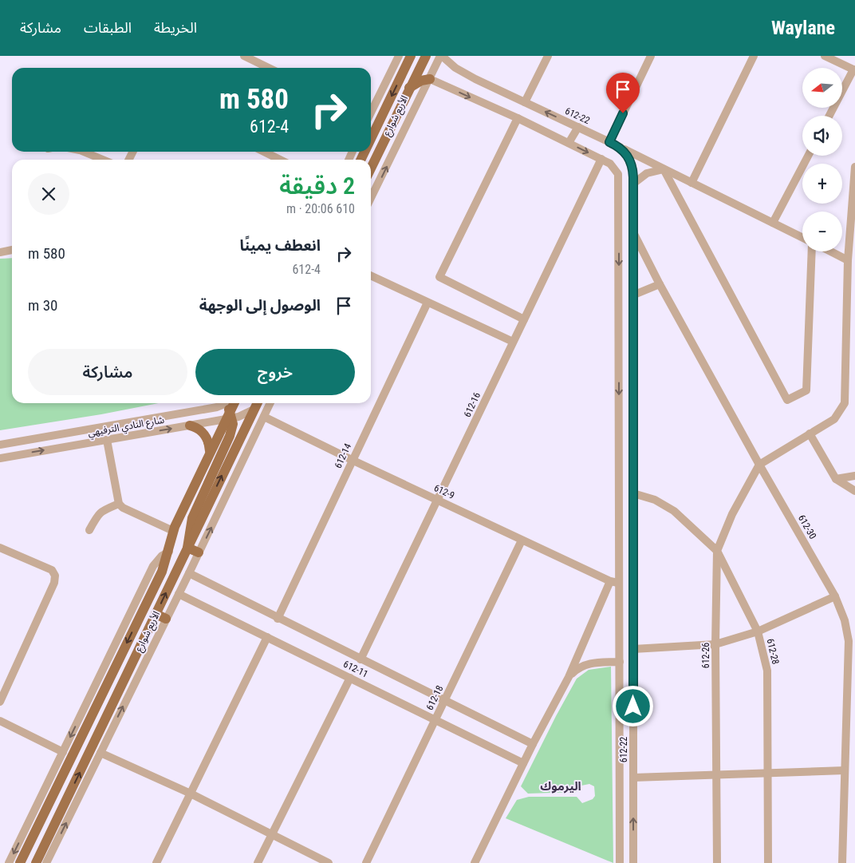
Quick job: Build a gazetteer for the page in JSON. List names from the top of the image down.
{
  "streets": {
    "main road": ["الأربع شوارع"],
    "street": [
      "612-22",
      "612-16",
      "شارع النادي الترفيهي",
      "612-14",
      "612-9",
      "612-30",
      "612-28",
      "612-26",
      "612-11",
      "612-18"
    ]
  },
  "crossings": [
    ["الأربع شوارع", "شارع النادي الترفيهي"],
    ["612-22", "612-16"],
    ["612-22", "612-9"],
    ["612-22", "612-30"],
    ["612-16", "612-9"],
    ["612-16", "612-11"],
    ["612-14", "612-9"],
    ["612-14", "612-11"],
    ["612-9", "612-18"],
    ["612-28", "612-26"],
    ["612-11", "612-18"]
  ],
  "districts": ["اليرموك"],
  "north": "left",
  "page": {
    "header": "Waylane",
    "nav": ["الخريطة", "الطبقات", "مشاركة"],
    "map_buttons": ["+", "−"],
    "turn": ["580 m", "612-4"],
    "heading": ["2 دقيقة", "610 m · 20:06"],
    "list": [
      {
        "name": "انعطف يمينًا",
        "note": "612-4",
        "value": "580 m"
      },
      {
        "name": "الوصول إلى الوجهة",
        "value": "30 m"
      }
    ],
    "buttons": ["خروج", "مشاركة"]
  }
}
